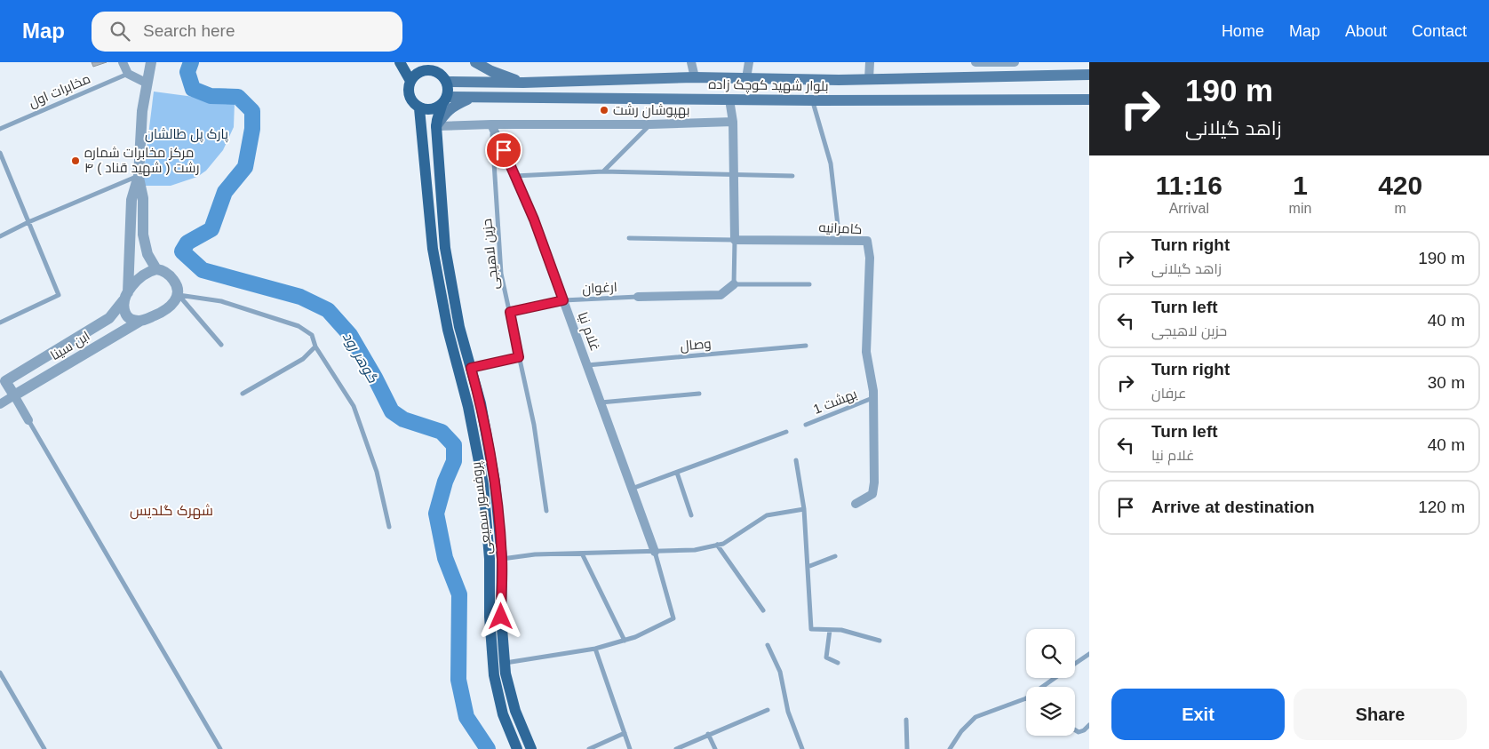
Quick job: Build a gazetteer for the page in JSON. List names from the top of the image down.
{
  "streets": {
    "main road": ["بلوار شهید کوچک زاده", "پروفسور سمیعی"],
    "street": ["کامرانیه", "غلام نیا", "ابن سینا"],
    "lane": [
      "مخابرات اول",
      "حزین لاهیجی",
      "ارغوان",
      "وصال",
      "بهشت 1"
    ]
  },
  "crossings": [
    ["بلوار شهید کوچک زاده", "پروفسور سمیعی"],
    ["کامرانیه", "بهشت 1"],
    ["حزین لاهیجی", "ارغوان"],
    ["حزین لاهیجی", "غلام نیا"],
    ["ارغوان", "غلام نیا"],
    ["غلام نیا", "وصال"],
    ["غلام نیا", "پروفسور سمیعی"]
  ],
  "districts": ["شهرک گلدیس"],
  "water": ["گوهر رود"],
  "parks": ["پارک پل طالشان"],
  "places": ["بهپوشان رشت", "مرکز مخابرات شماره ۴ رشت ( شهید قناد )"],
  "page": {
    "header": "Map",
    "search": "Search here",
    "nav": [
      "Home",
      "Map",
      "About",
      "Contact"
    ],
    "turn": ["190 m", "زاهد گیلانی"],
    "eta": [
      "11:16",
      "Arrival",
      "1",
      "min",
      "420",
      "m"
    ],
    "list": [
      {
        "name": "Turn right",
        "note": "زاهد گیلانی",
        "value": "190 m"
      },
      {
        "name": "Turn left",
        "note": "حزین لاهیجی",
        "value": "40 m"
      },
      {
        "name": "Turn right",
        "note": "عرفان",
        "value": "30 m"
      },
      {
        "name": "Turn left",
        "note": "غلام نیا",
        "value": "40 m"
      },
      {
        "name": "Arrive at destination",
        "value": "120 m"
      }
    ],
    "buttons": ["Exit", "Share"]
  }
}
